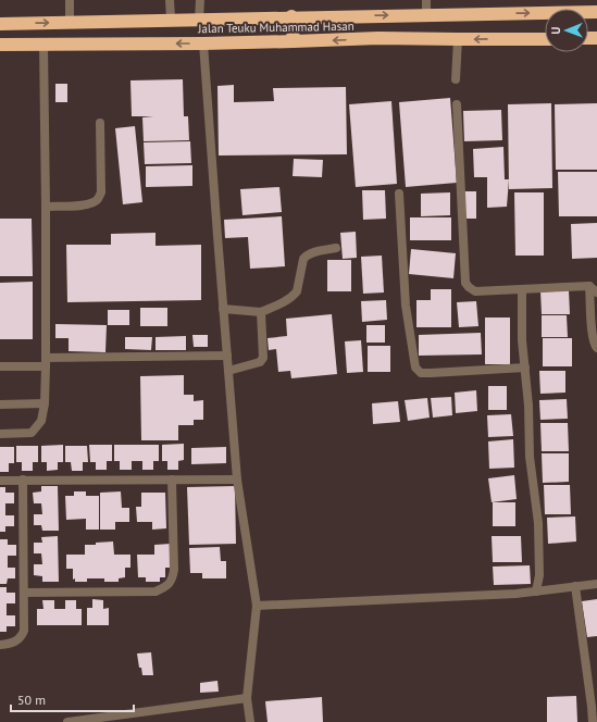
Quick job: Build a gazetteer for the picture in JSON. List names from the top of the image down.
{
  "streets": {
    "highway": ["Jalan Teuku Muhammad Hasan"]
  },
  "scale_bar": "50 m",
  "north": "left"
}
